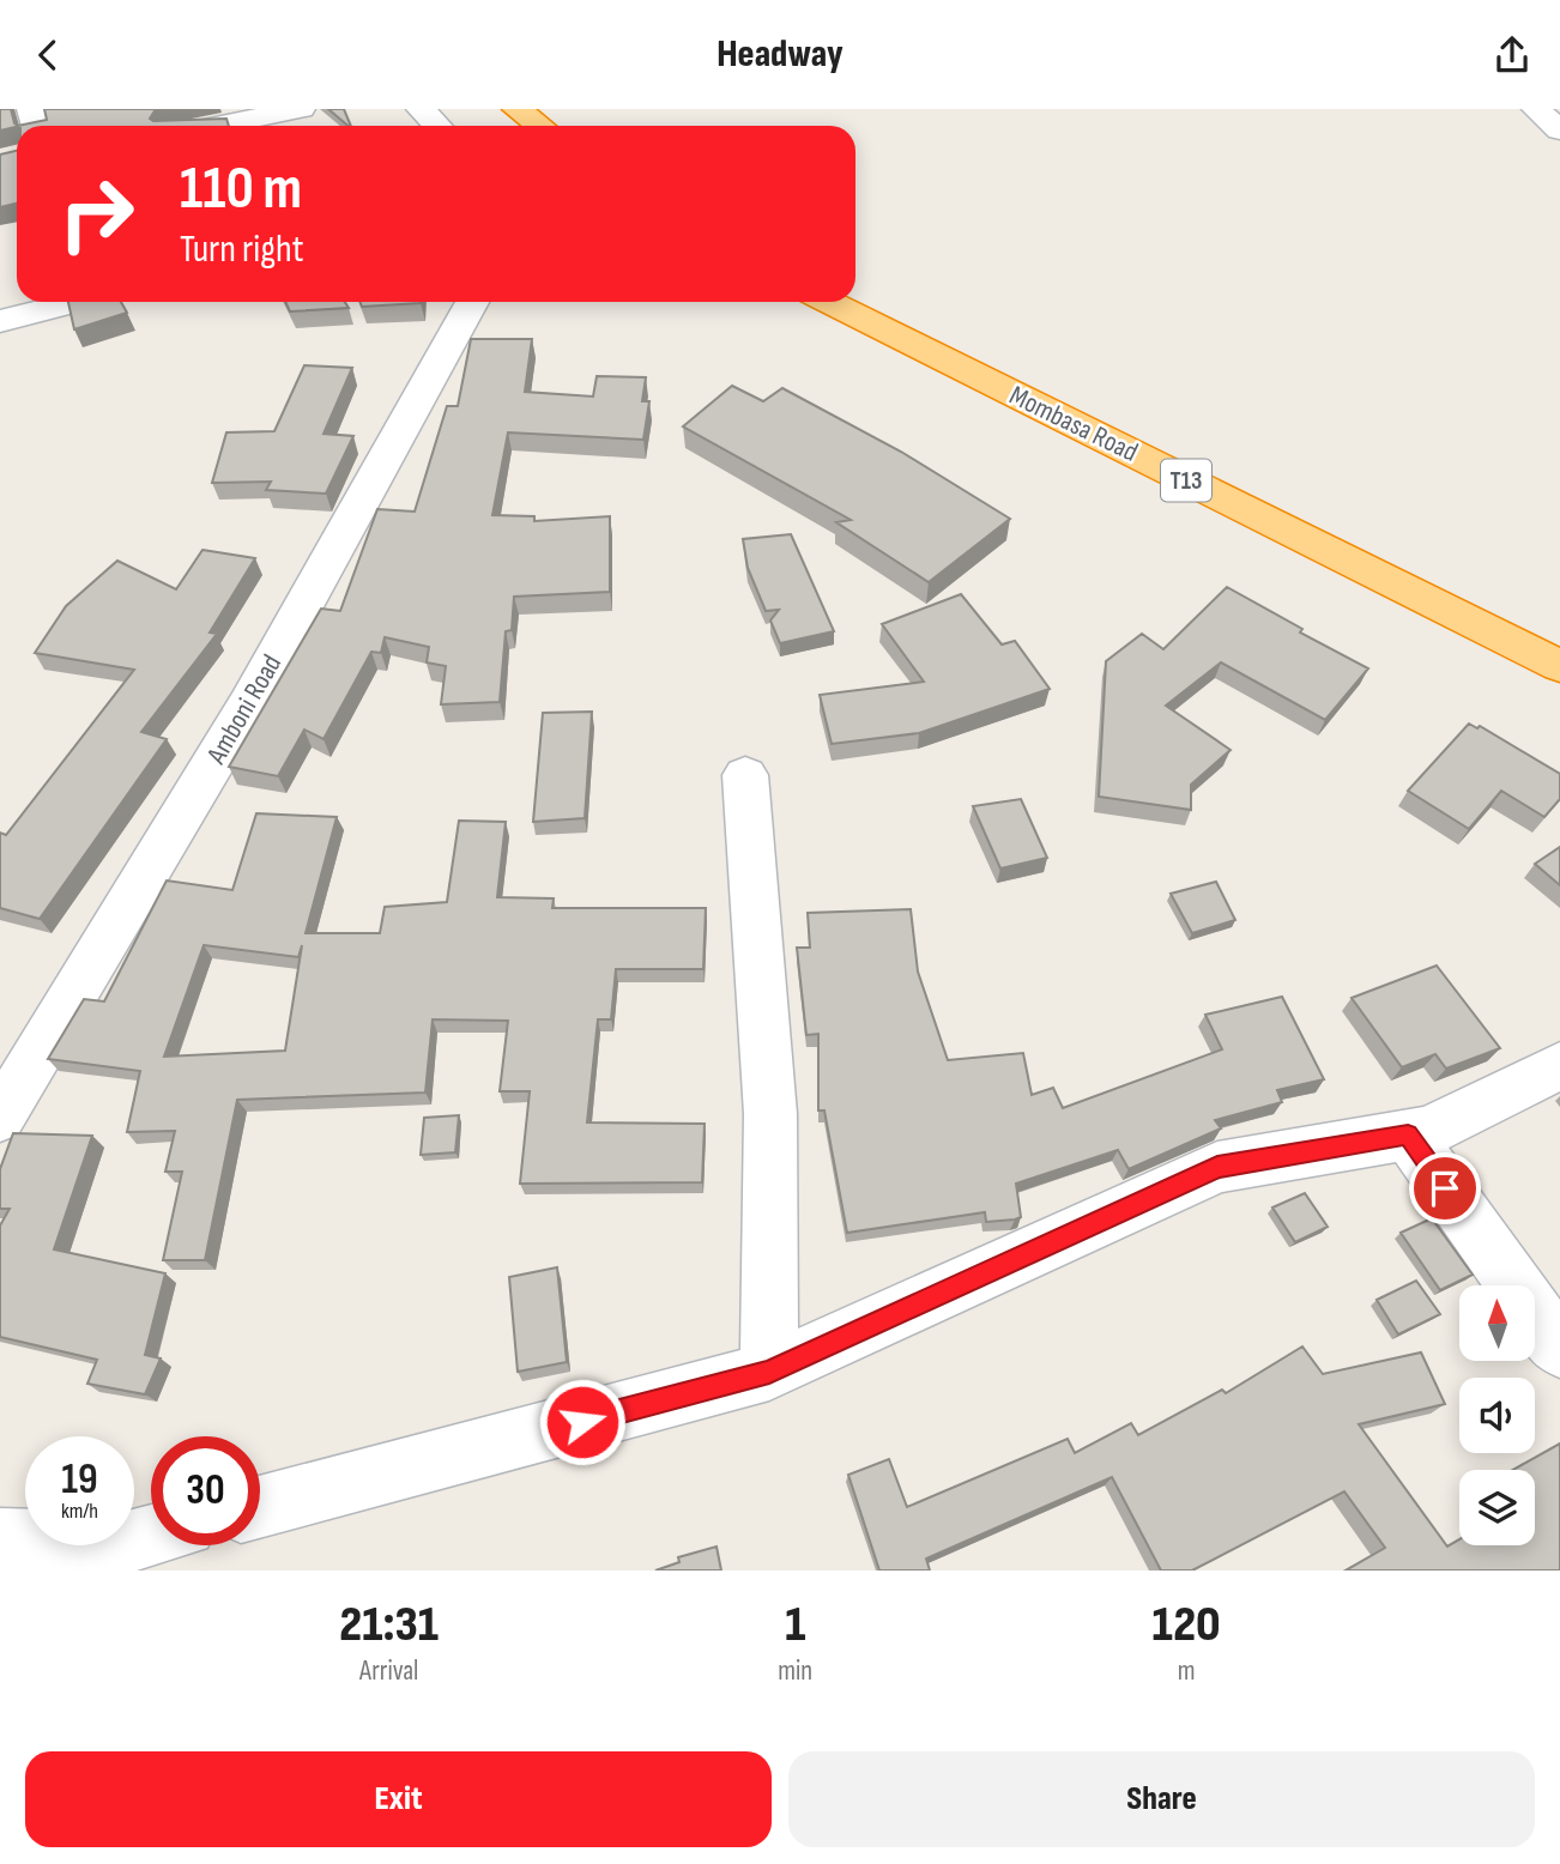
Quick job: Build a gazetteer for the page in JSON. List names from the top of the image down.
{
  "streets": {
    "highway": ["Mombasa Road", "T13"],
    "street": ["Amboni Road"]
  },
  "north": "top",
  "page": {
    "header": "Headway",
    "turn": ["110 m", "Turn right"],
    "speed": "19 km/h",
    "limit": "30",
    "eta": [
      "21:31",
      "Arrival",
      "1",
      "min",
      "120",
      "m"
    ],
    "buttons": ["Exit", "Share"]
  }
}
